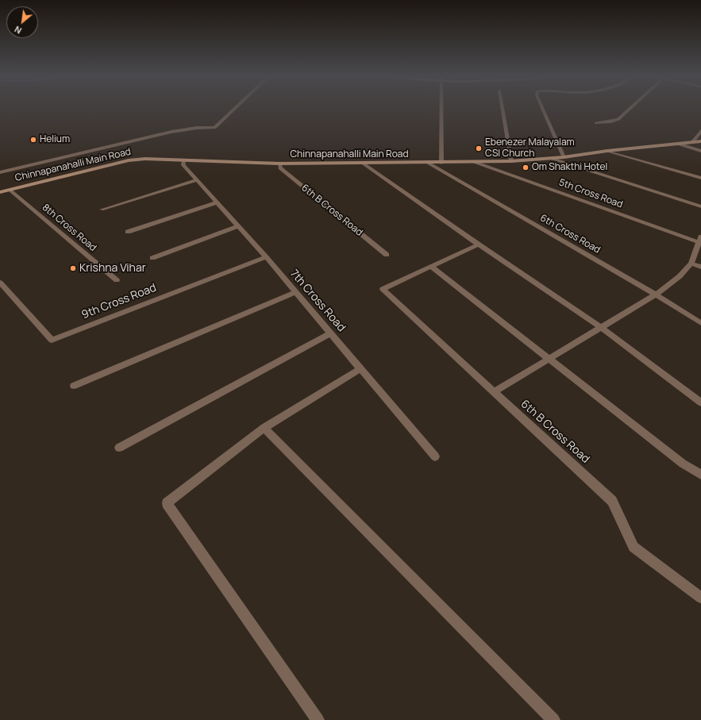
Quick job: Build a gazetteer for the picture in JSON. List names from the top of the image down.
{
  "streets": {
    "street": [
      "Chinnapanahalli Main Road",
      "5th Cross Road",
      "6th B Cross Road",
      "8th Cross Road",
      "6th Cross Road",
      "7th Cross Road",
      "9th Cross Road"
    ]
  },
  "crossings": [
    ["Chinnapanahalli Main Road", "5th Cross Road"],
    ["Chinnapanahalli Main Road", "6th B Cross Road"],
    ["Chinnapanahalli Main Road", "8th Cross Road"],
    ["Chinnapanahalli Main Road", "6th Cross Road"],
    ["Chinnapanahalli Main Road", "7th Cross Road"],
    ["7th Cross Road", "9th Cross Road"]
  ],
  "places": [
    "Helium",
    "Ebenezer Malayalam CSI Church",
    "Om Shakthi Hotel",
    "Krishna Vihar"
  ],
  "north": "bottom left"
}
